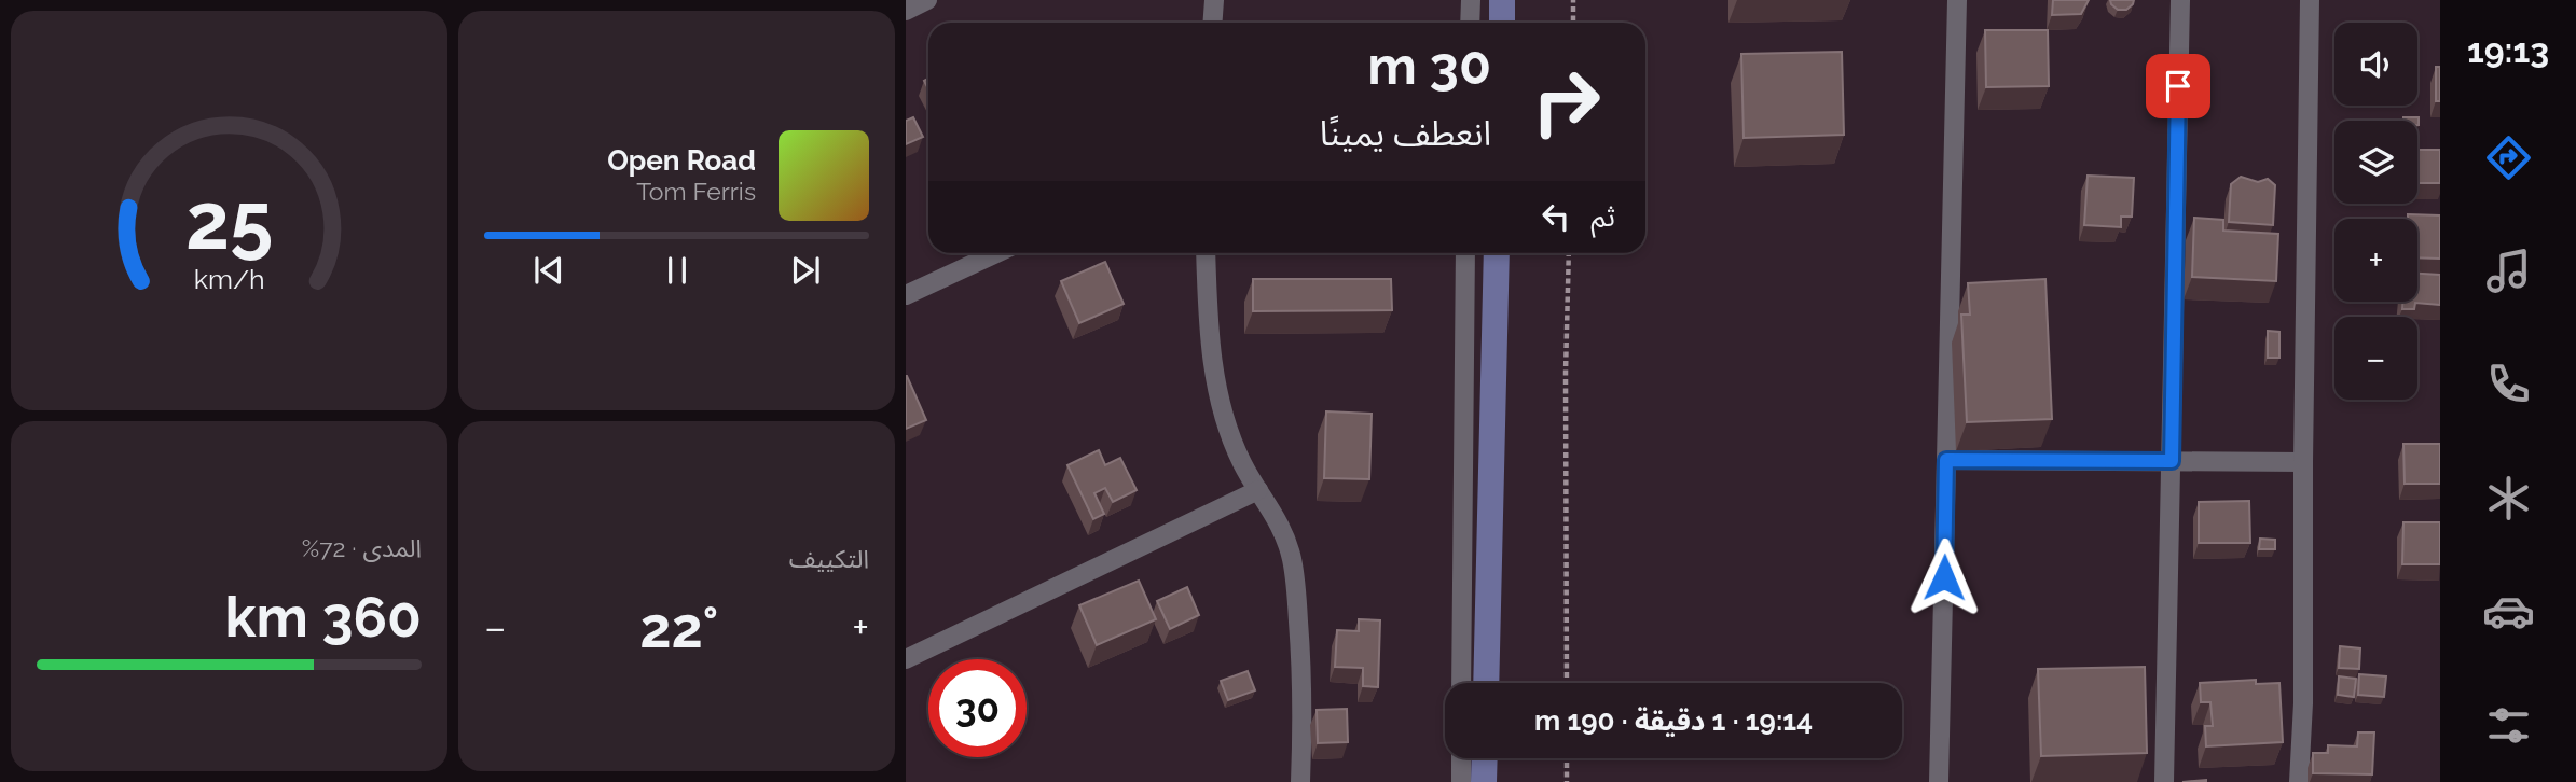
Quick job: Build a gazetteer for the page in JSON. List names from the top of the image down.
{
  "page": {
    "tabs": "19:13",
    "map_buttons": ["+", "−"],
    "turn": ["30 m", "انعطف يمينًا"],
    "song": ["Open Road", "Tom Ferris"],
    "then": "ثم",
    "tile": [
      "التكييف",
      ["المدى · 72%", "360 km"]
    ],
    "heat": ["−", "22°", "+"],
    "limit": "30",
    "trip": "19:14 · 1 دقيقة · 190 m",
    "gauge": ["25", "km/h"]
  }
}
